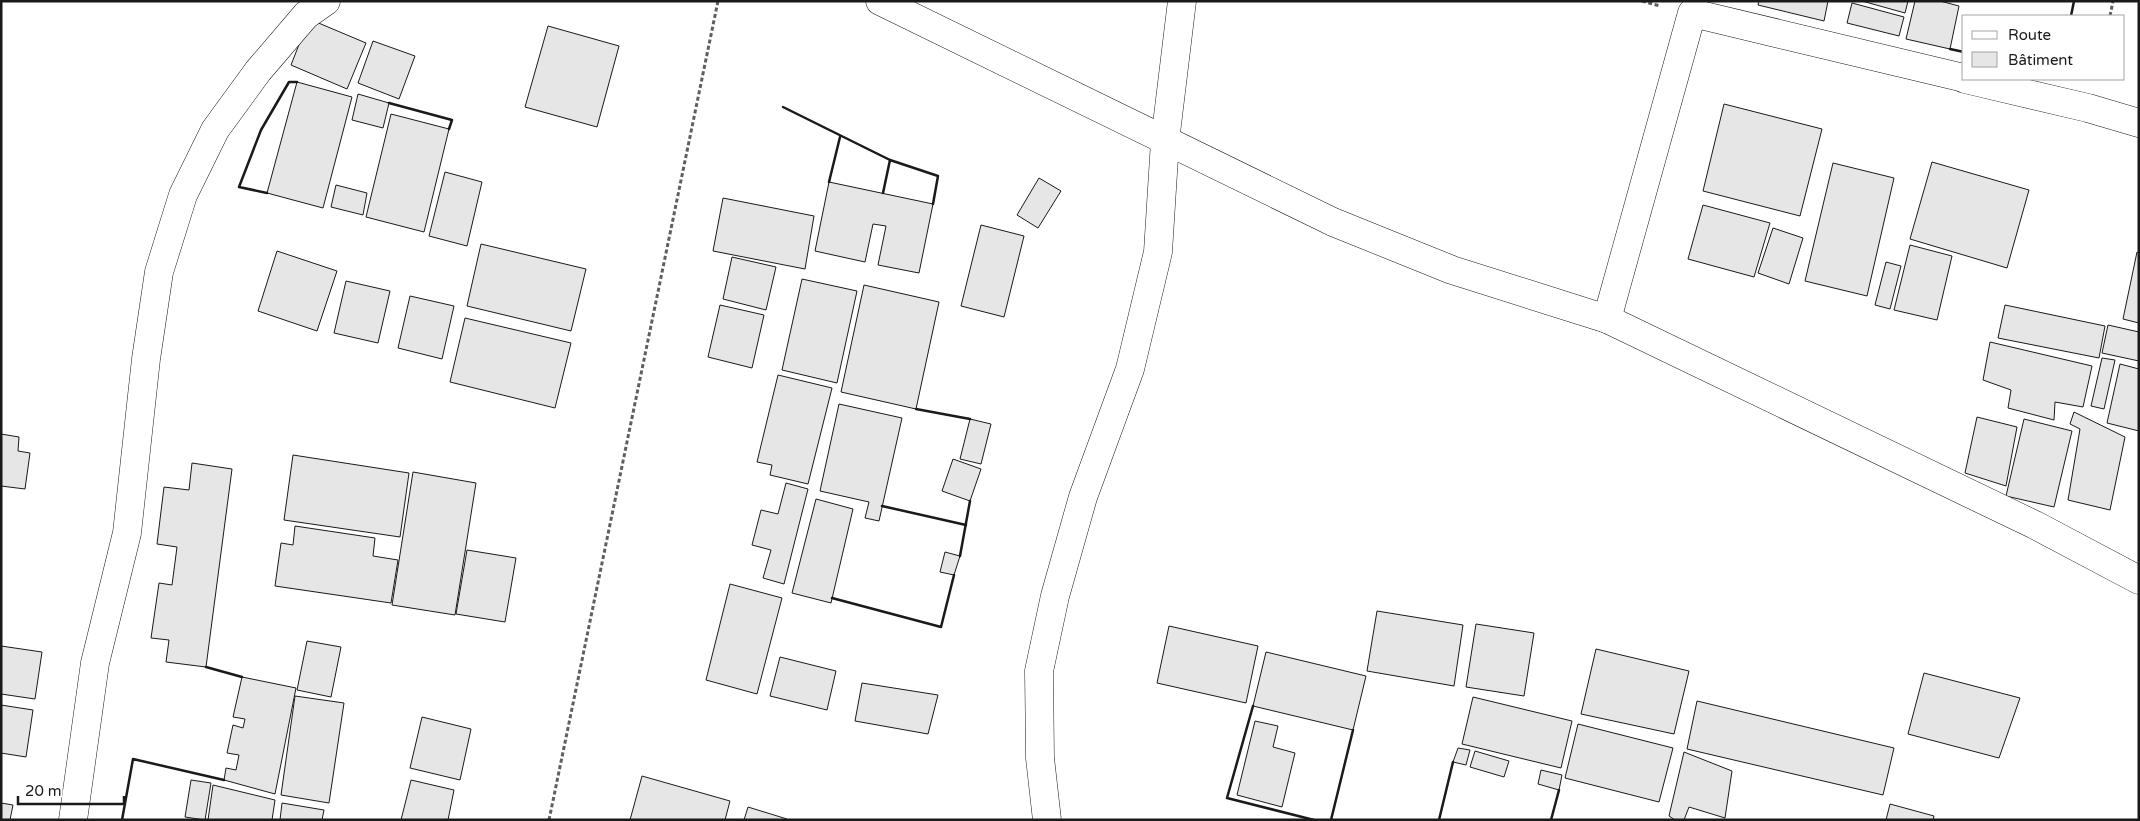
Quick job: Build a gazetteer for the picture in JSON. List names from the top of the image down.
{
  "legend": ["Route", "Bâtiment"],
  "scale_bar": "20 m"
}
